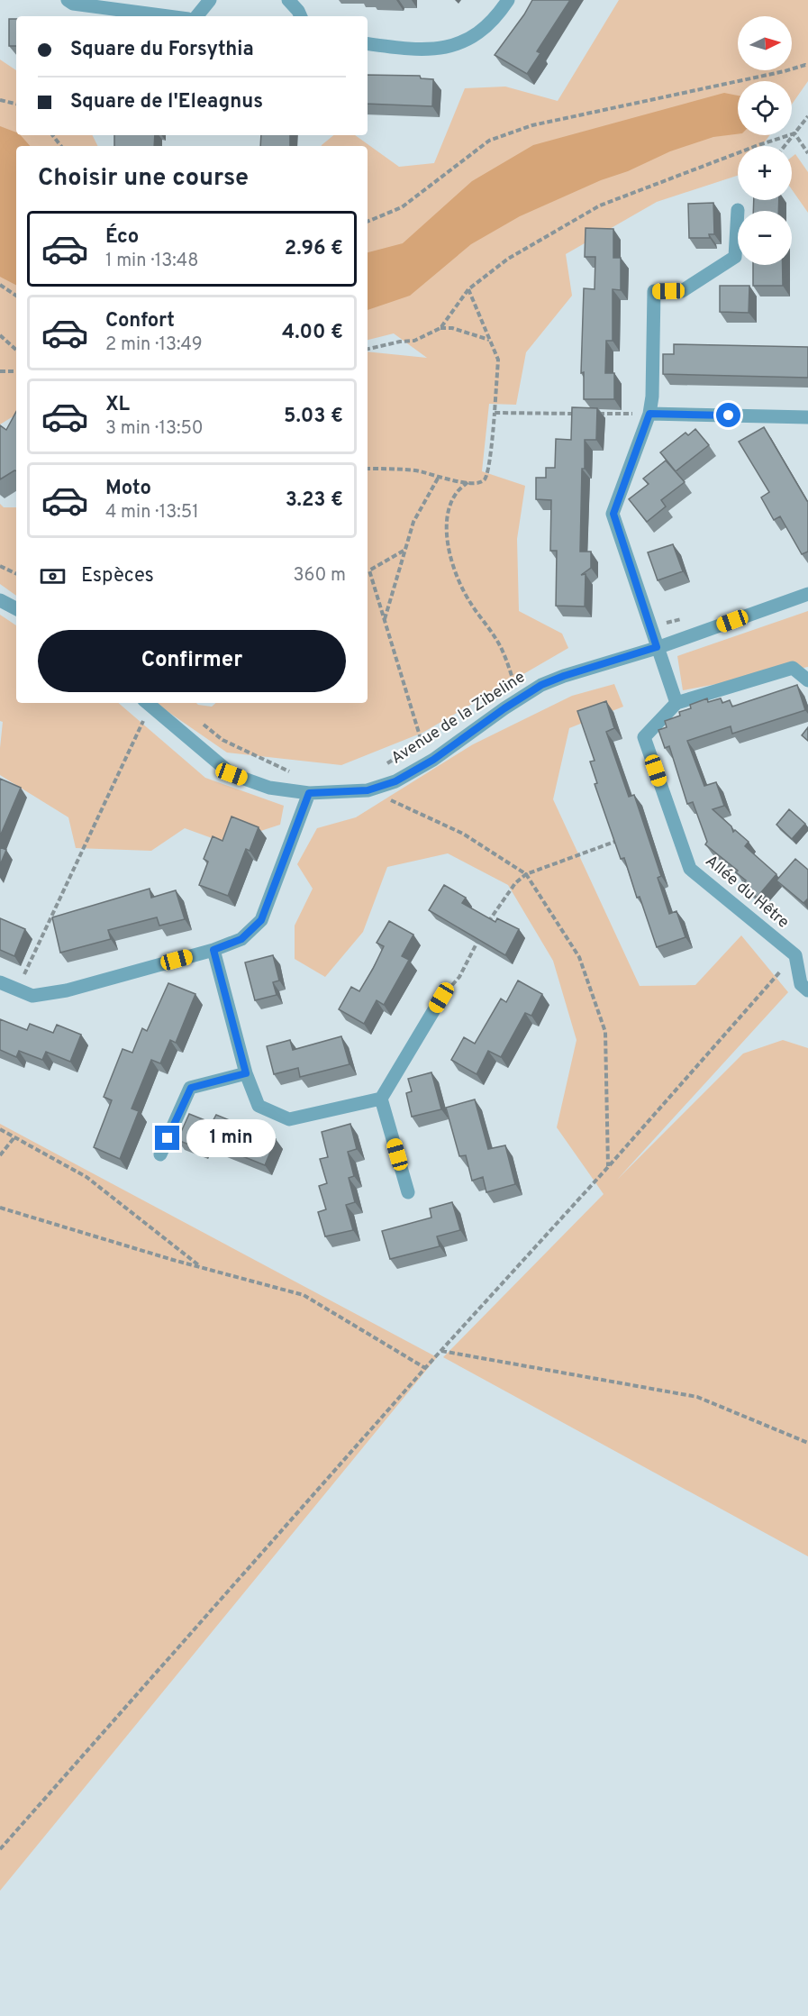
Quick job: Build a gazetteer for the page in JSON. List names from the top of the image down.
{
  "streets": {
    "street": ["Avenue de la Zibeline", "Allée du Hêtre"]
  },
  "north": "right",
  "page": {
    "map_buttons": ["+", "−"],
    "banner": ["Square du Forsythia", "Square de l'Eleagnus"],
    "heading": "Choisir une course",
    "list": [
      {
        "name": "Éco",
        "note": "1 min · 13:48",
        "value": "2.96 €"
      },
      {
        "name": "Confort",
        "note": "2 min · 13:49",
        "value": "4.00 €"
      },
      {
        "name": "XL",
        "note": "3 min · 13:50",
        "value": "5.03 €"
      },
      {
        "name": "Moto",
        "note": "4 min · 13:51",
        "value": "3.23 €"
      }
    ],
    "pay": ["Espèces", "360 m"],
    "buttons": "Confirmer",
    "bubble": "1 min"
  }
}
